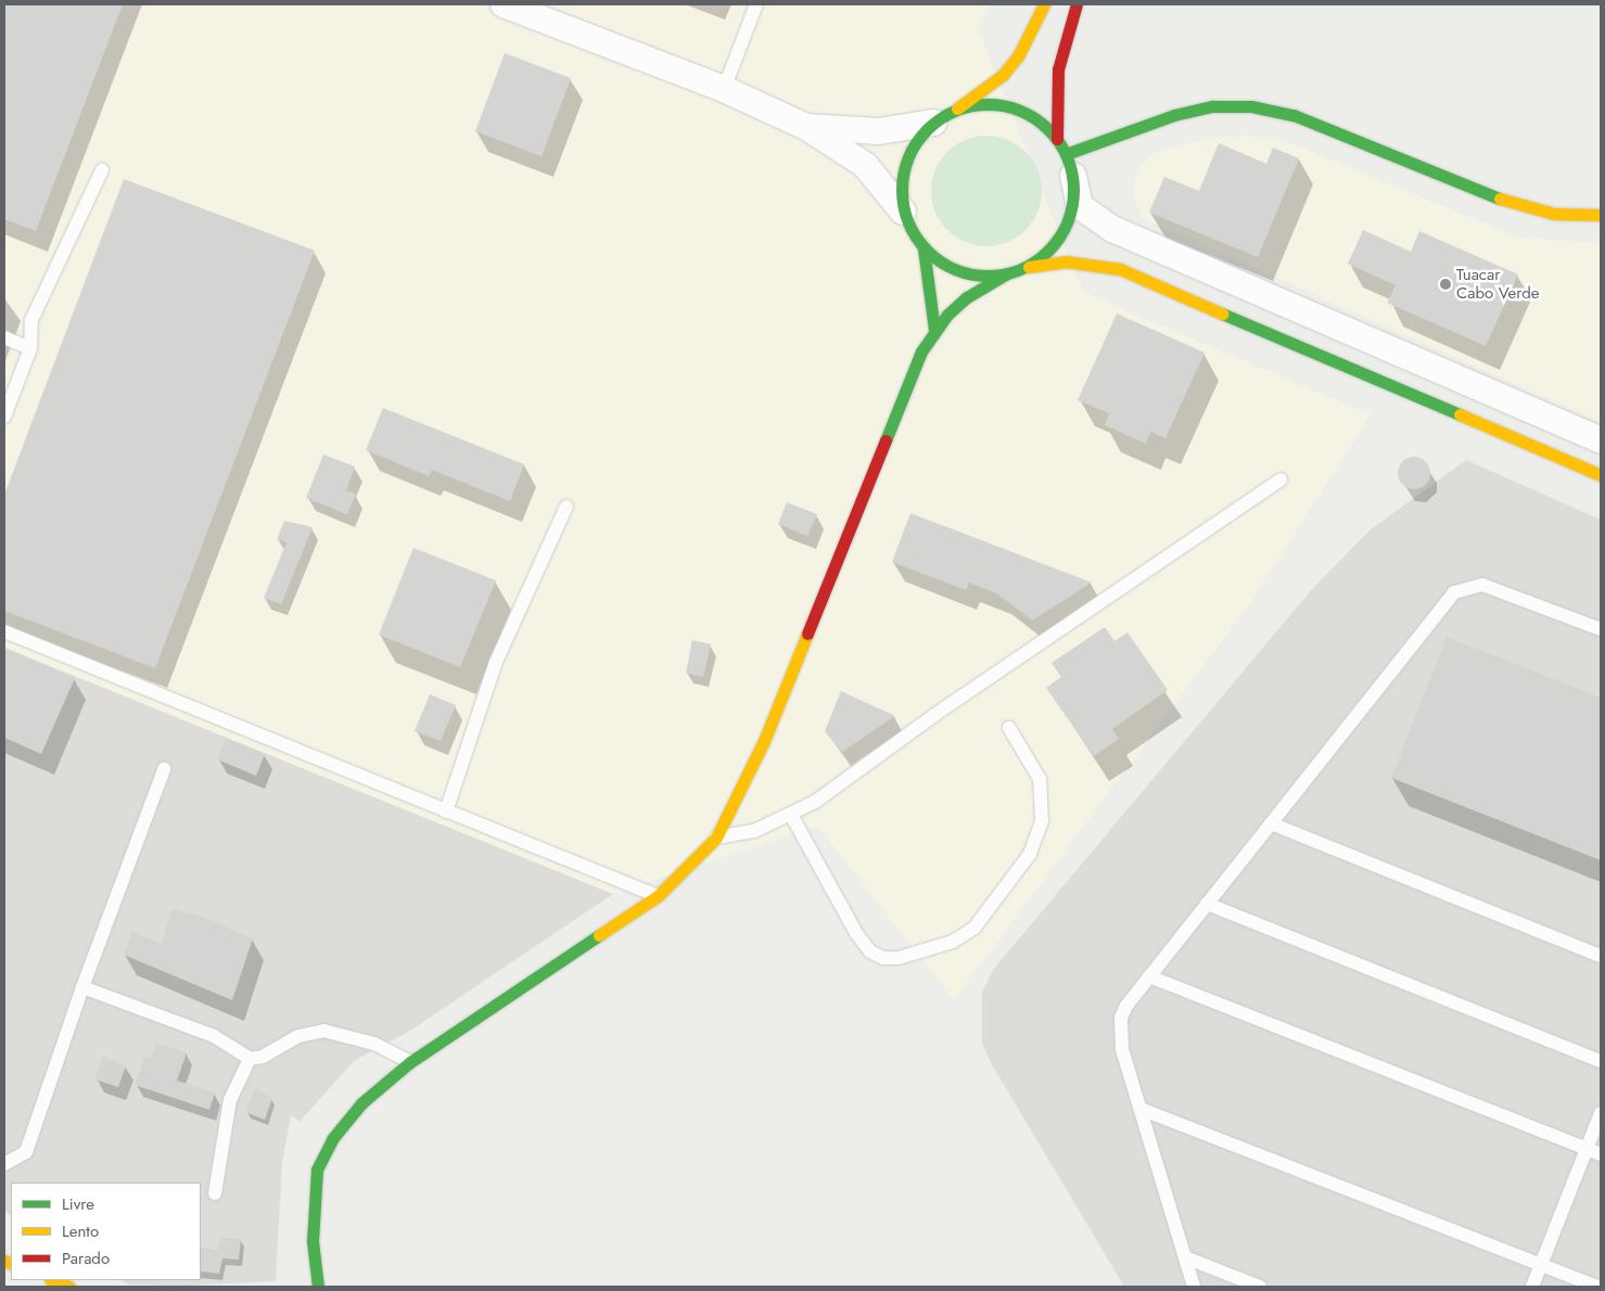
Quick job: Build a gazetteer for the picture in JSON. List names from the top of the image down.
{
  "places": ["Tuacar Cabo Verde"],
  "legend": ["Livre", "Lento", "Parado"]
}
